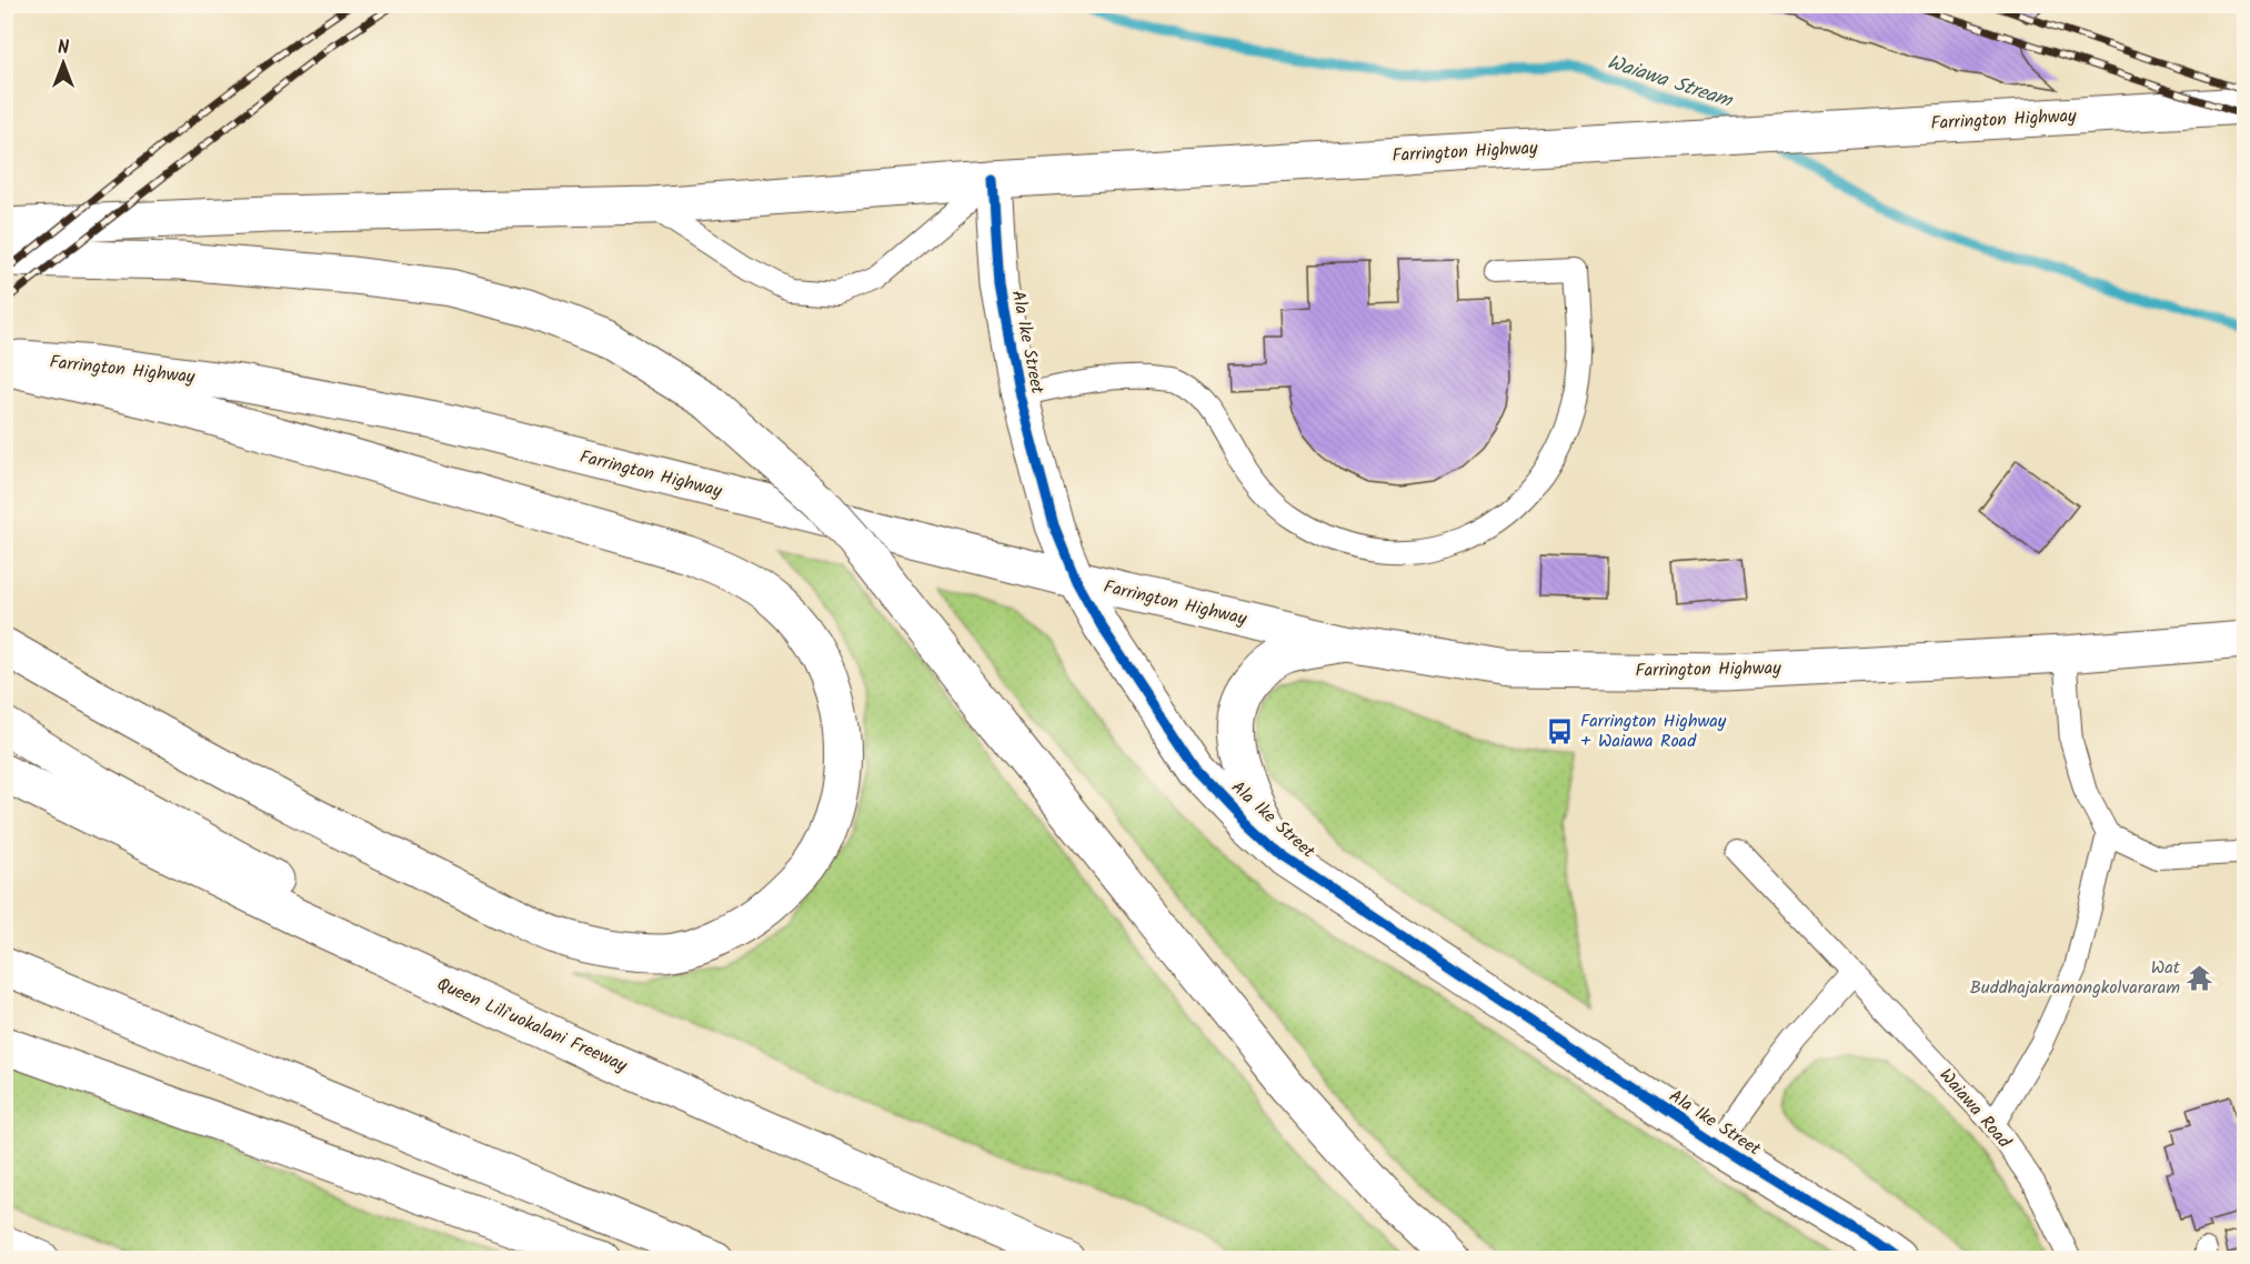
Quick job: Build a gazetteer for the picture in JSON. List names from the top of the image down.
{
  "streets": {
    "main road": ["Farrington Highway", "Ala Ike Street", "Queen Liliʻuokalani Freeway"],
    "lane": ["Waiawa Road"]
  },
  "crossings": [
    ["Farrington Highway", "Ala Ike Street"]
  ],
  "water": ["Waiawa Stream"],
  "places": {
    "bus stop": ["Farrington Highway + Waiawa Road"],
    "temple": ["Wat Buddhajakramongkolvararam"]
  },
  "north": "top"
}
